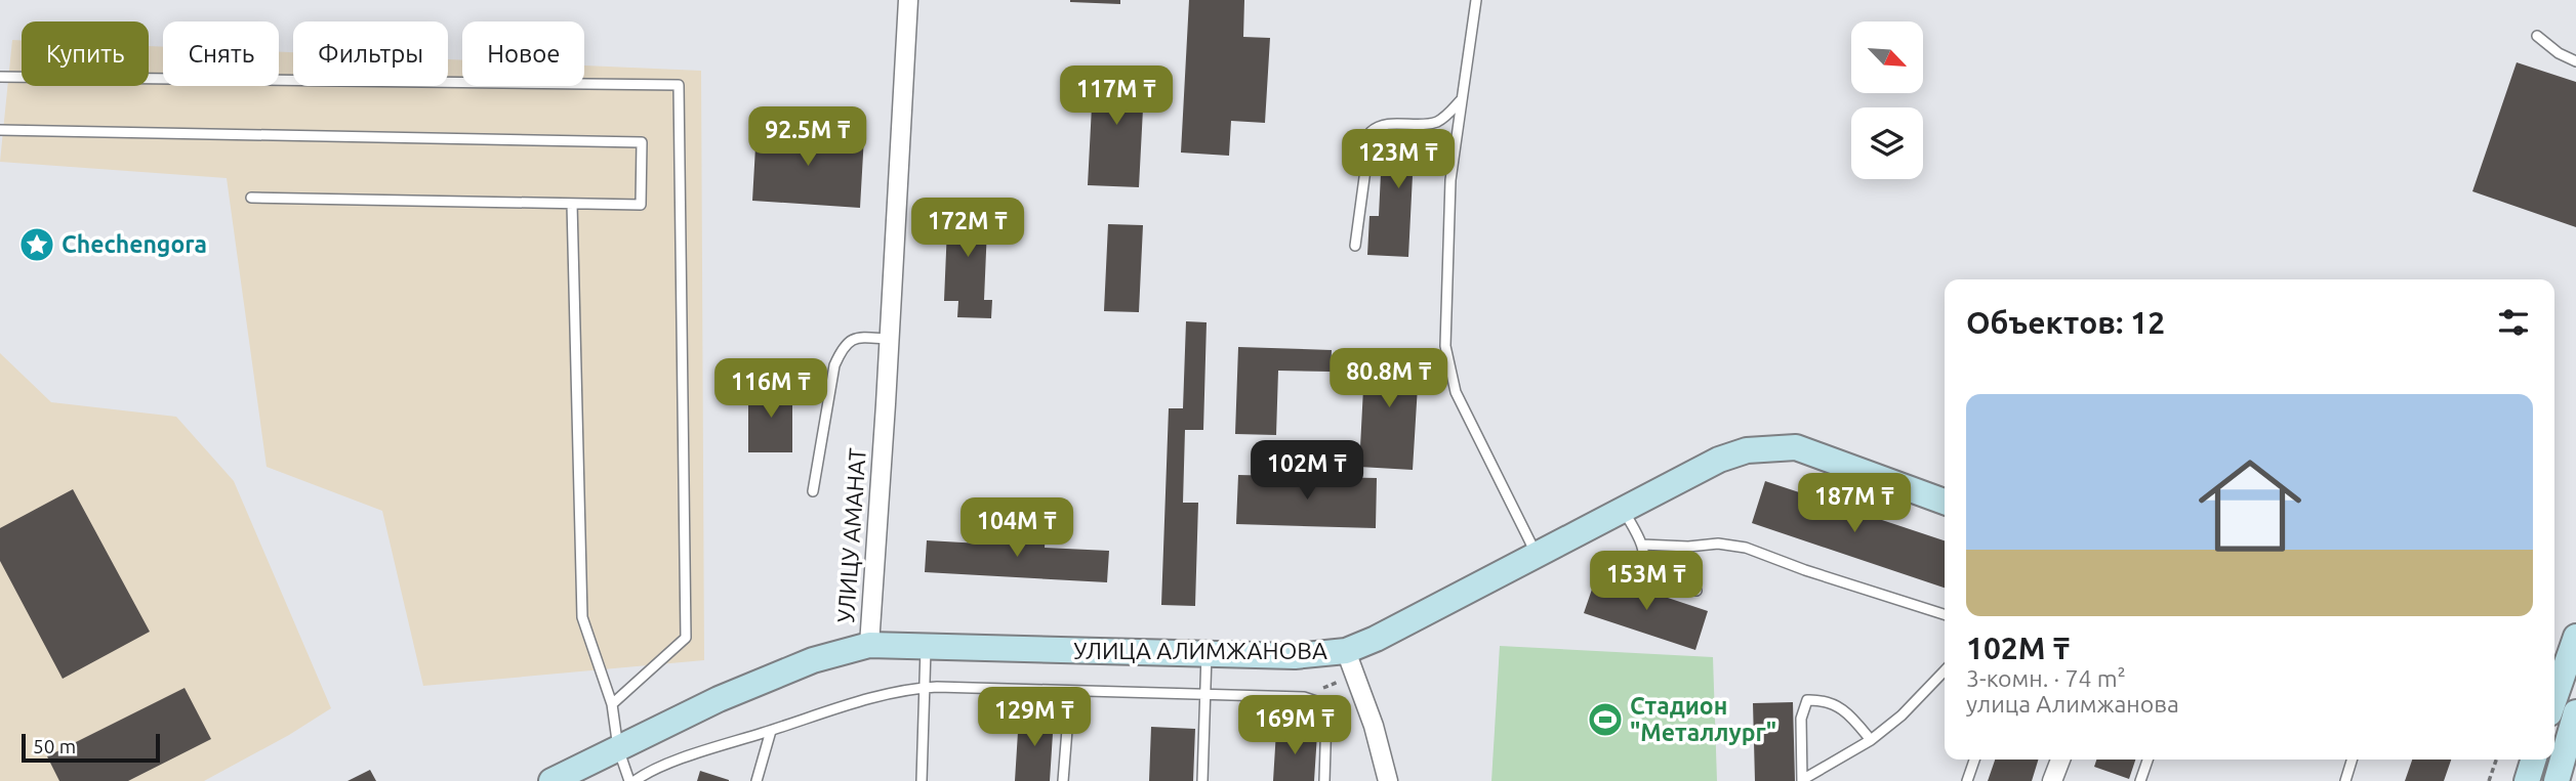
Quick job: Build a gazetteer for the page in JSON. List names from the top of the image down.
{
  "streets": {
    "street": ["УЛИЦУ АМАНАТ", "УЛИЦА АЛИМЖАНОВА"]
  },
  "crossings": [
    ["УЛИЦУ АМАНАТ", "УЛИЦА АЛИМЖАНОВА"]
  ],
  "places": {
    "place": ["Chechengora"],
    "sports": ["Стадион \"Металлург\""]
  },
  "scale_bar": "50 m",
  "north": "bottom right",
  "page": {
    "chip": [
      "Купить",
      "Снять",
      "Фильтры",
      "Новое"
    ],
    "price": [
      "117M ₸",
      "92.5M ₸",
      "123M ₸",
      "172M ₸",
      "80.8M ₸",
      "116M ₸",
      "102M ₸",
      "187M ₸",
      "104M ₸",
      "153M ₸",
      "129M ₸",
      "169M ₸"
    ],
    "heading": "Объектов: 12",
    "list": [
      {
        "name": "102M ₸",
        "note": "3-комн. · 74 m² · улица Алимжанова"
      }
    ],
    "scale": "50 m"
  }
}
